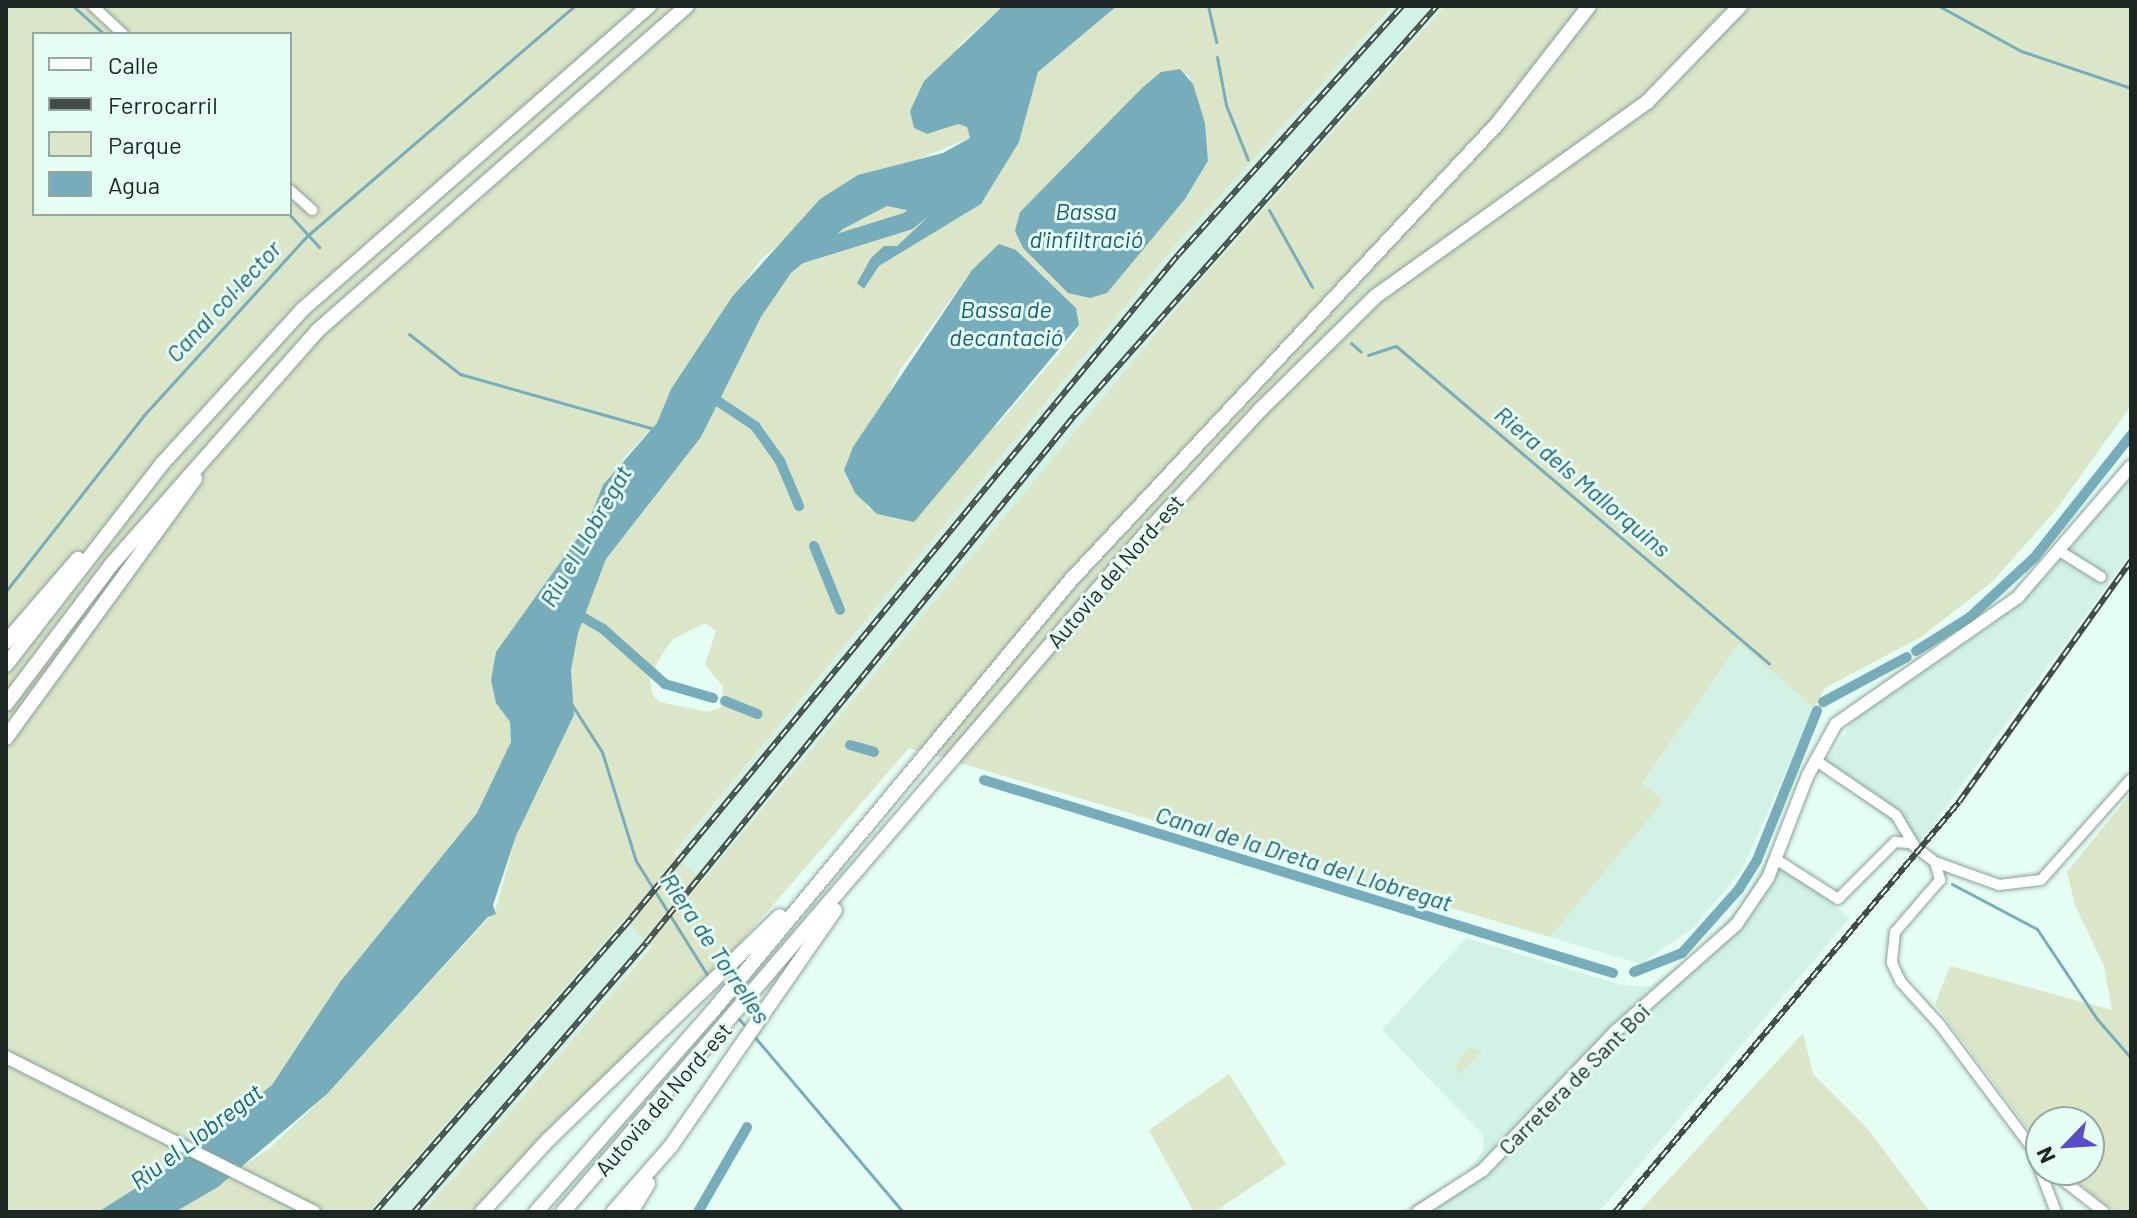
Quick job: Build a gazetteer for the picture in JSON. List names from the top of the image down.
{
  "streets": {
    "highway": ["Autovia del Nord-est"],
    "main road": ["Carretera de Sant Boi"]
  },
  "water": [
    "Bassa d'infiltració",
    "Canal col·lector",
    "Bassa de decantació",
    "Riera dels Mallorquins",
    "Riu el Llobregat",
    "Canal de la Dreta del Llobregat",
    "Riera de Torrelles"
  ],
  "legend": [
    "Calle",
    "Ferrocarril",
    "Parque",
    "Agua"
  ],
  "north": "bottom left"
}
